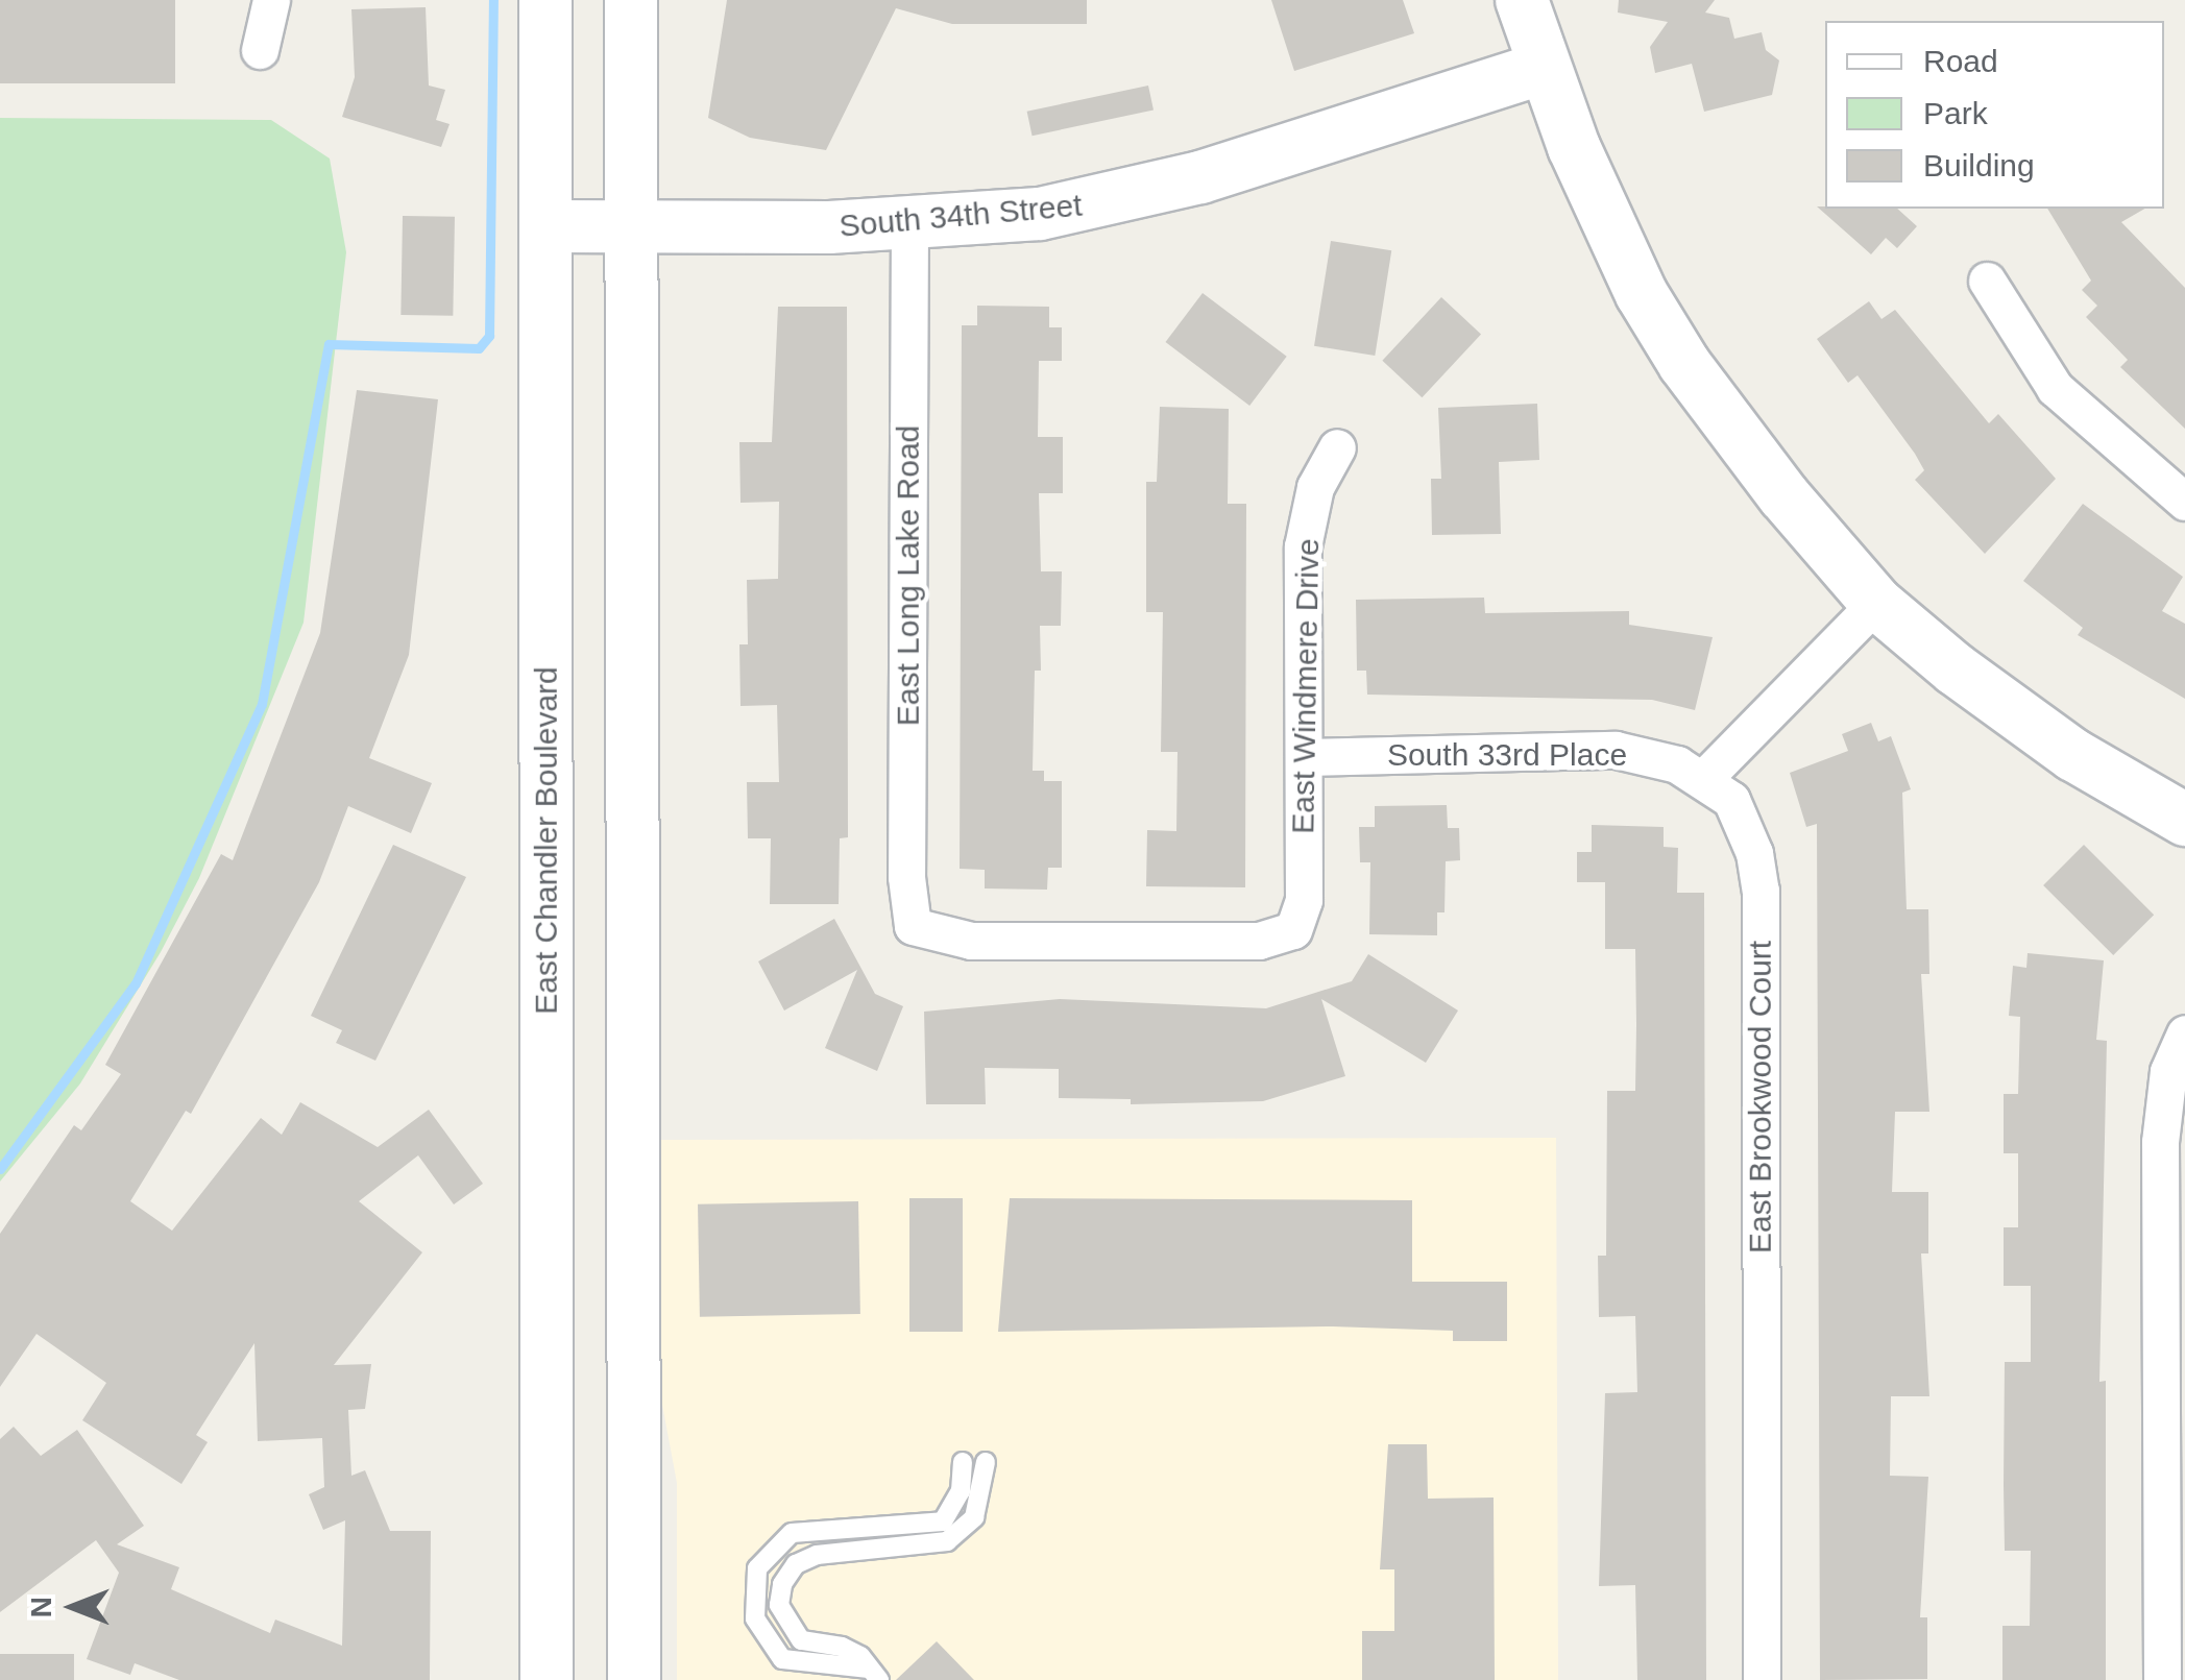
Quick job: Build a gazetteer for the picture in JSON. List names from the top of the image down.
{
  "streets": {
    "main road": ["South 34th Street", "East Chandler Boulevard"],
    "street": [
      "East Long Lake Road",
      "East Windmere Drive",
      "South 33rd Place",
      "East Brookwood Court"
    ]
  },
  "crossings": [
    ["South 34th Street", "East Long Lake Road"],
    ["South 34th Street", "East Chandler Boulevard"],
    ["East Long Lake Road", "East Windmere Drive"],
    ["East Windmere Drive", "South 33rd Place"],
    ["South 33rd Place", "East Brookwood Court"]
  ],
  "legend": ["Road", "Park", "Building"],
  "north": "left"
}
